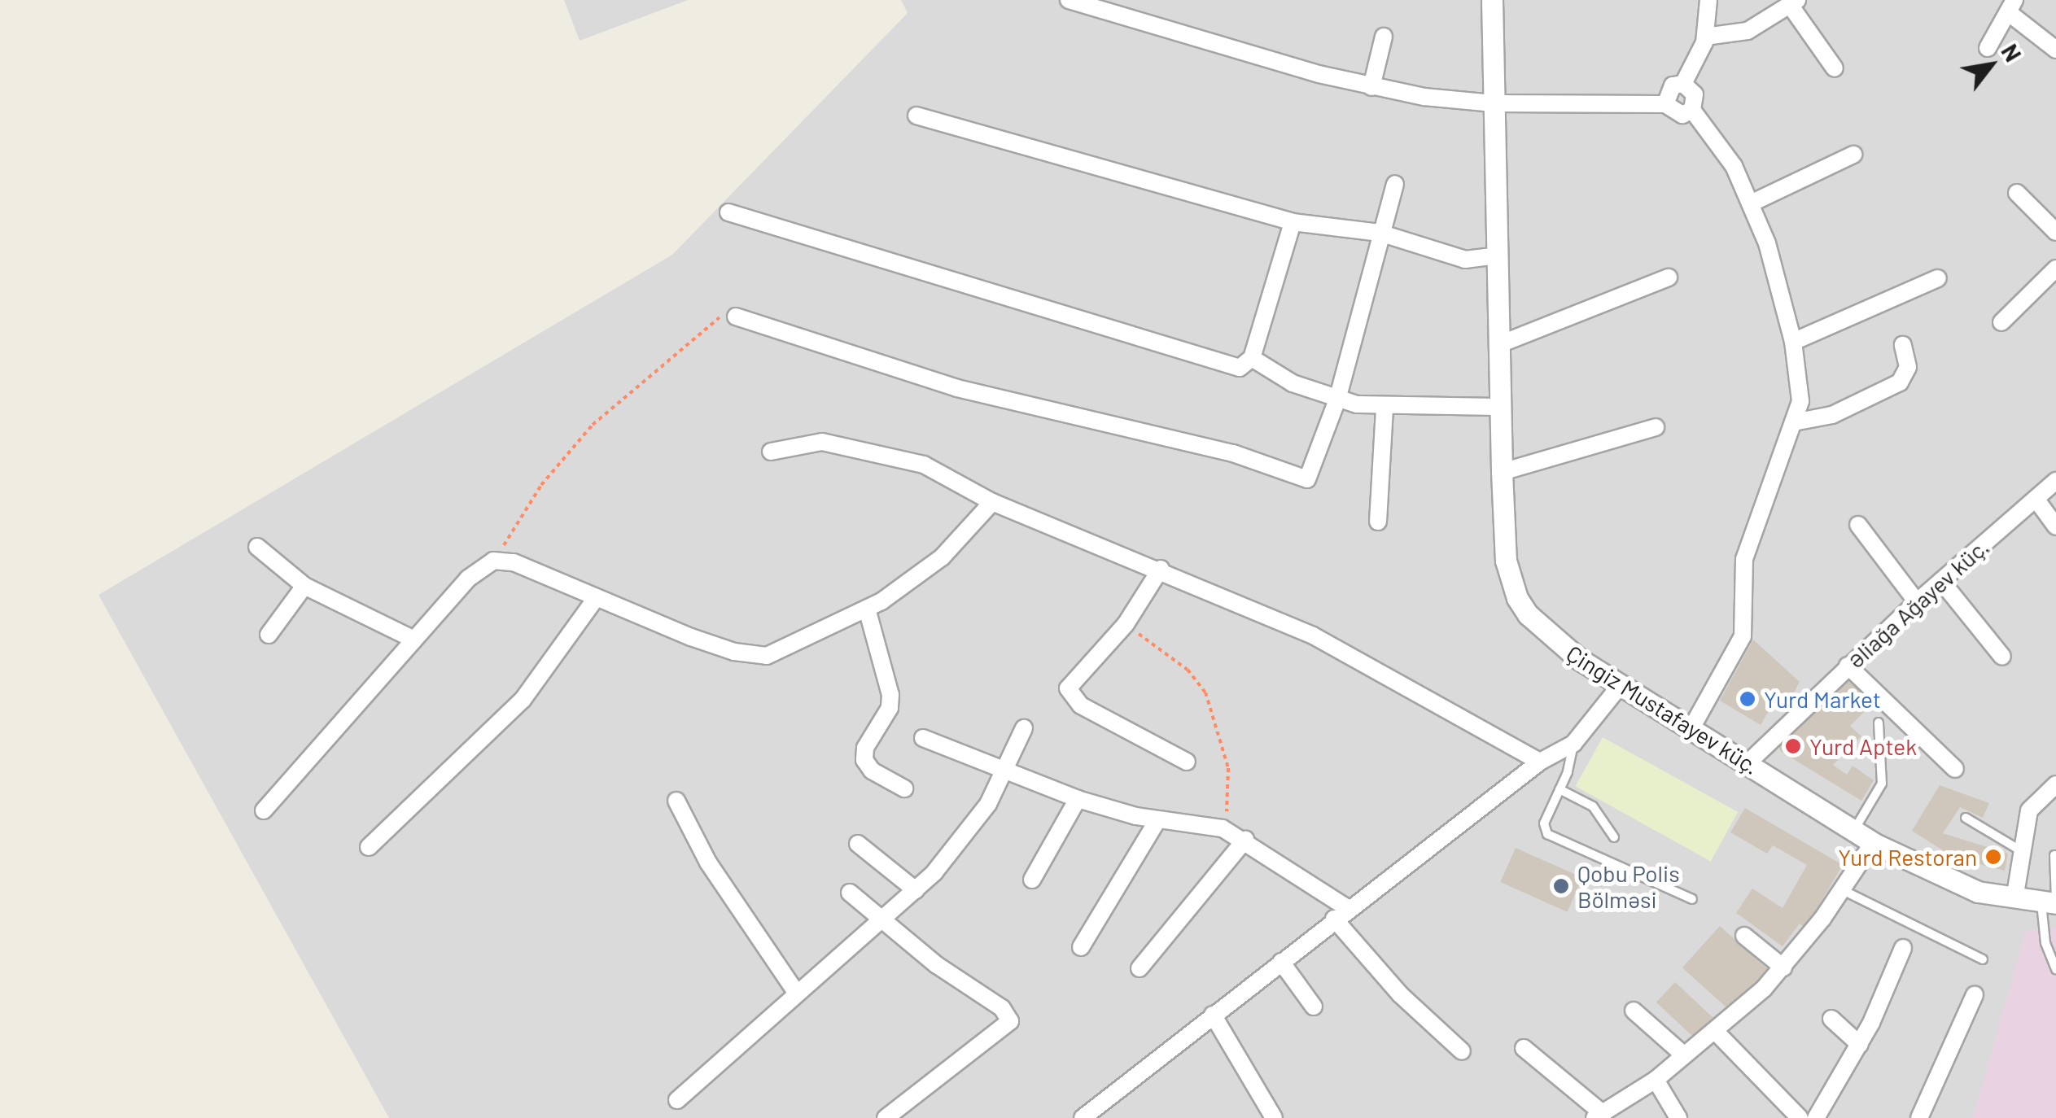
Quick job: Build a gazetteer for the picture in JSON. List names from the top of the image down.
{
  "streets": {
    "street": ["Əliağa Ağayev küç.", "Çingiz Mustafayev küç."]
  },
  "crossings": [
    ["Əliağa Ağayev küç.", "Çingiz Mustafayev küç."]
  ],
  "places": [
    "Yurd Market",
    "Yurd Aptek",
    "Yurd Restoran",
    "Qobu Polis Bölməsi"
  ],
  "north": "top right"
}
